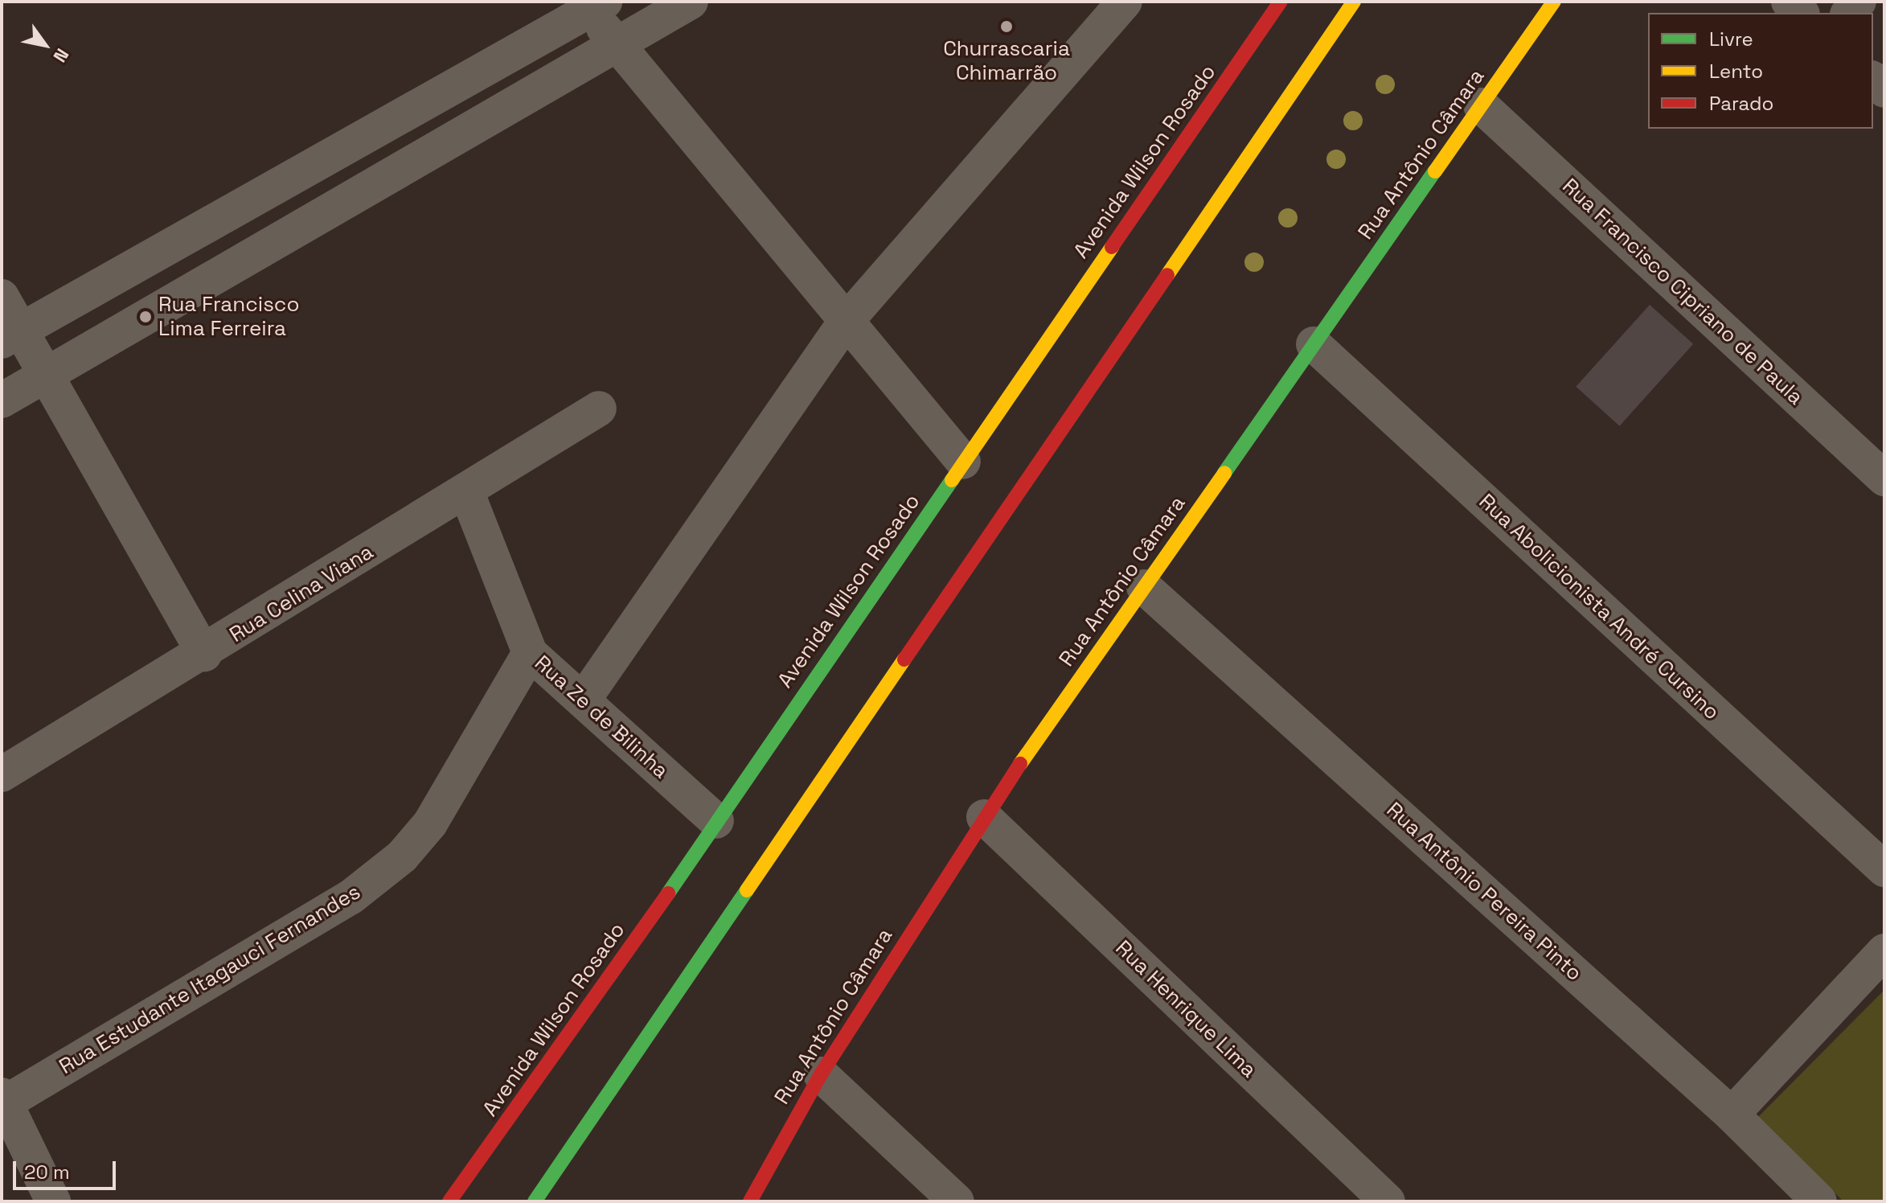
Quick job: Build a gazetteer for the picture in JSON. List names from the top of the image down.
{
  "streets": {
    "main road": ["Rua Antônio Câmara", "Avenida Wilson Rosado"],
    "street": [
      "Rua Francisco Cipriano de Paula",
      "Rua Celina Viana",
      "Rua Abolicionista André Cursino",
      "Rua Ze de Bilinha",
      "Rua Antônio Pereira Pinto",
      "Rua Estudante Itagauci Fernandes",
      "Rua Henrique Lima"
    ]
  },
  "crossings": [
    ["Rua Antônio Câmara", "Rua Francisco Cipriano de Paula"],
    ["Rua Antônio Câmara", "Rua Abolicionista André Cursino"],
    ["Rua Antônio Câmara", "Rua Antônio Pereira Pinto"],
    ["Rua Antônio Câmara", "Rua Henrique Lima"],
    ["Avenida Wilson Rosado", "Rua Ze de Bilinha"],
    ["Rua Celina Viana", "Rua Ze de Bilinha"],
    ["Rua Ze de Bilinha", "Rua Estudante Itagauci Fernandes"]
  ],
  "places": ["Churrascaria Chimarrão", "Rua Francisco Lima Ferreira"],
  "legend": ["Livre", "Lento", "Parado"],
  "scale_bar": "20 m",
  "north": "bottom right"
}
